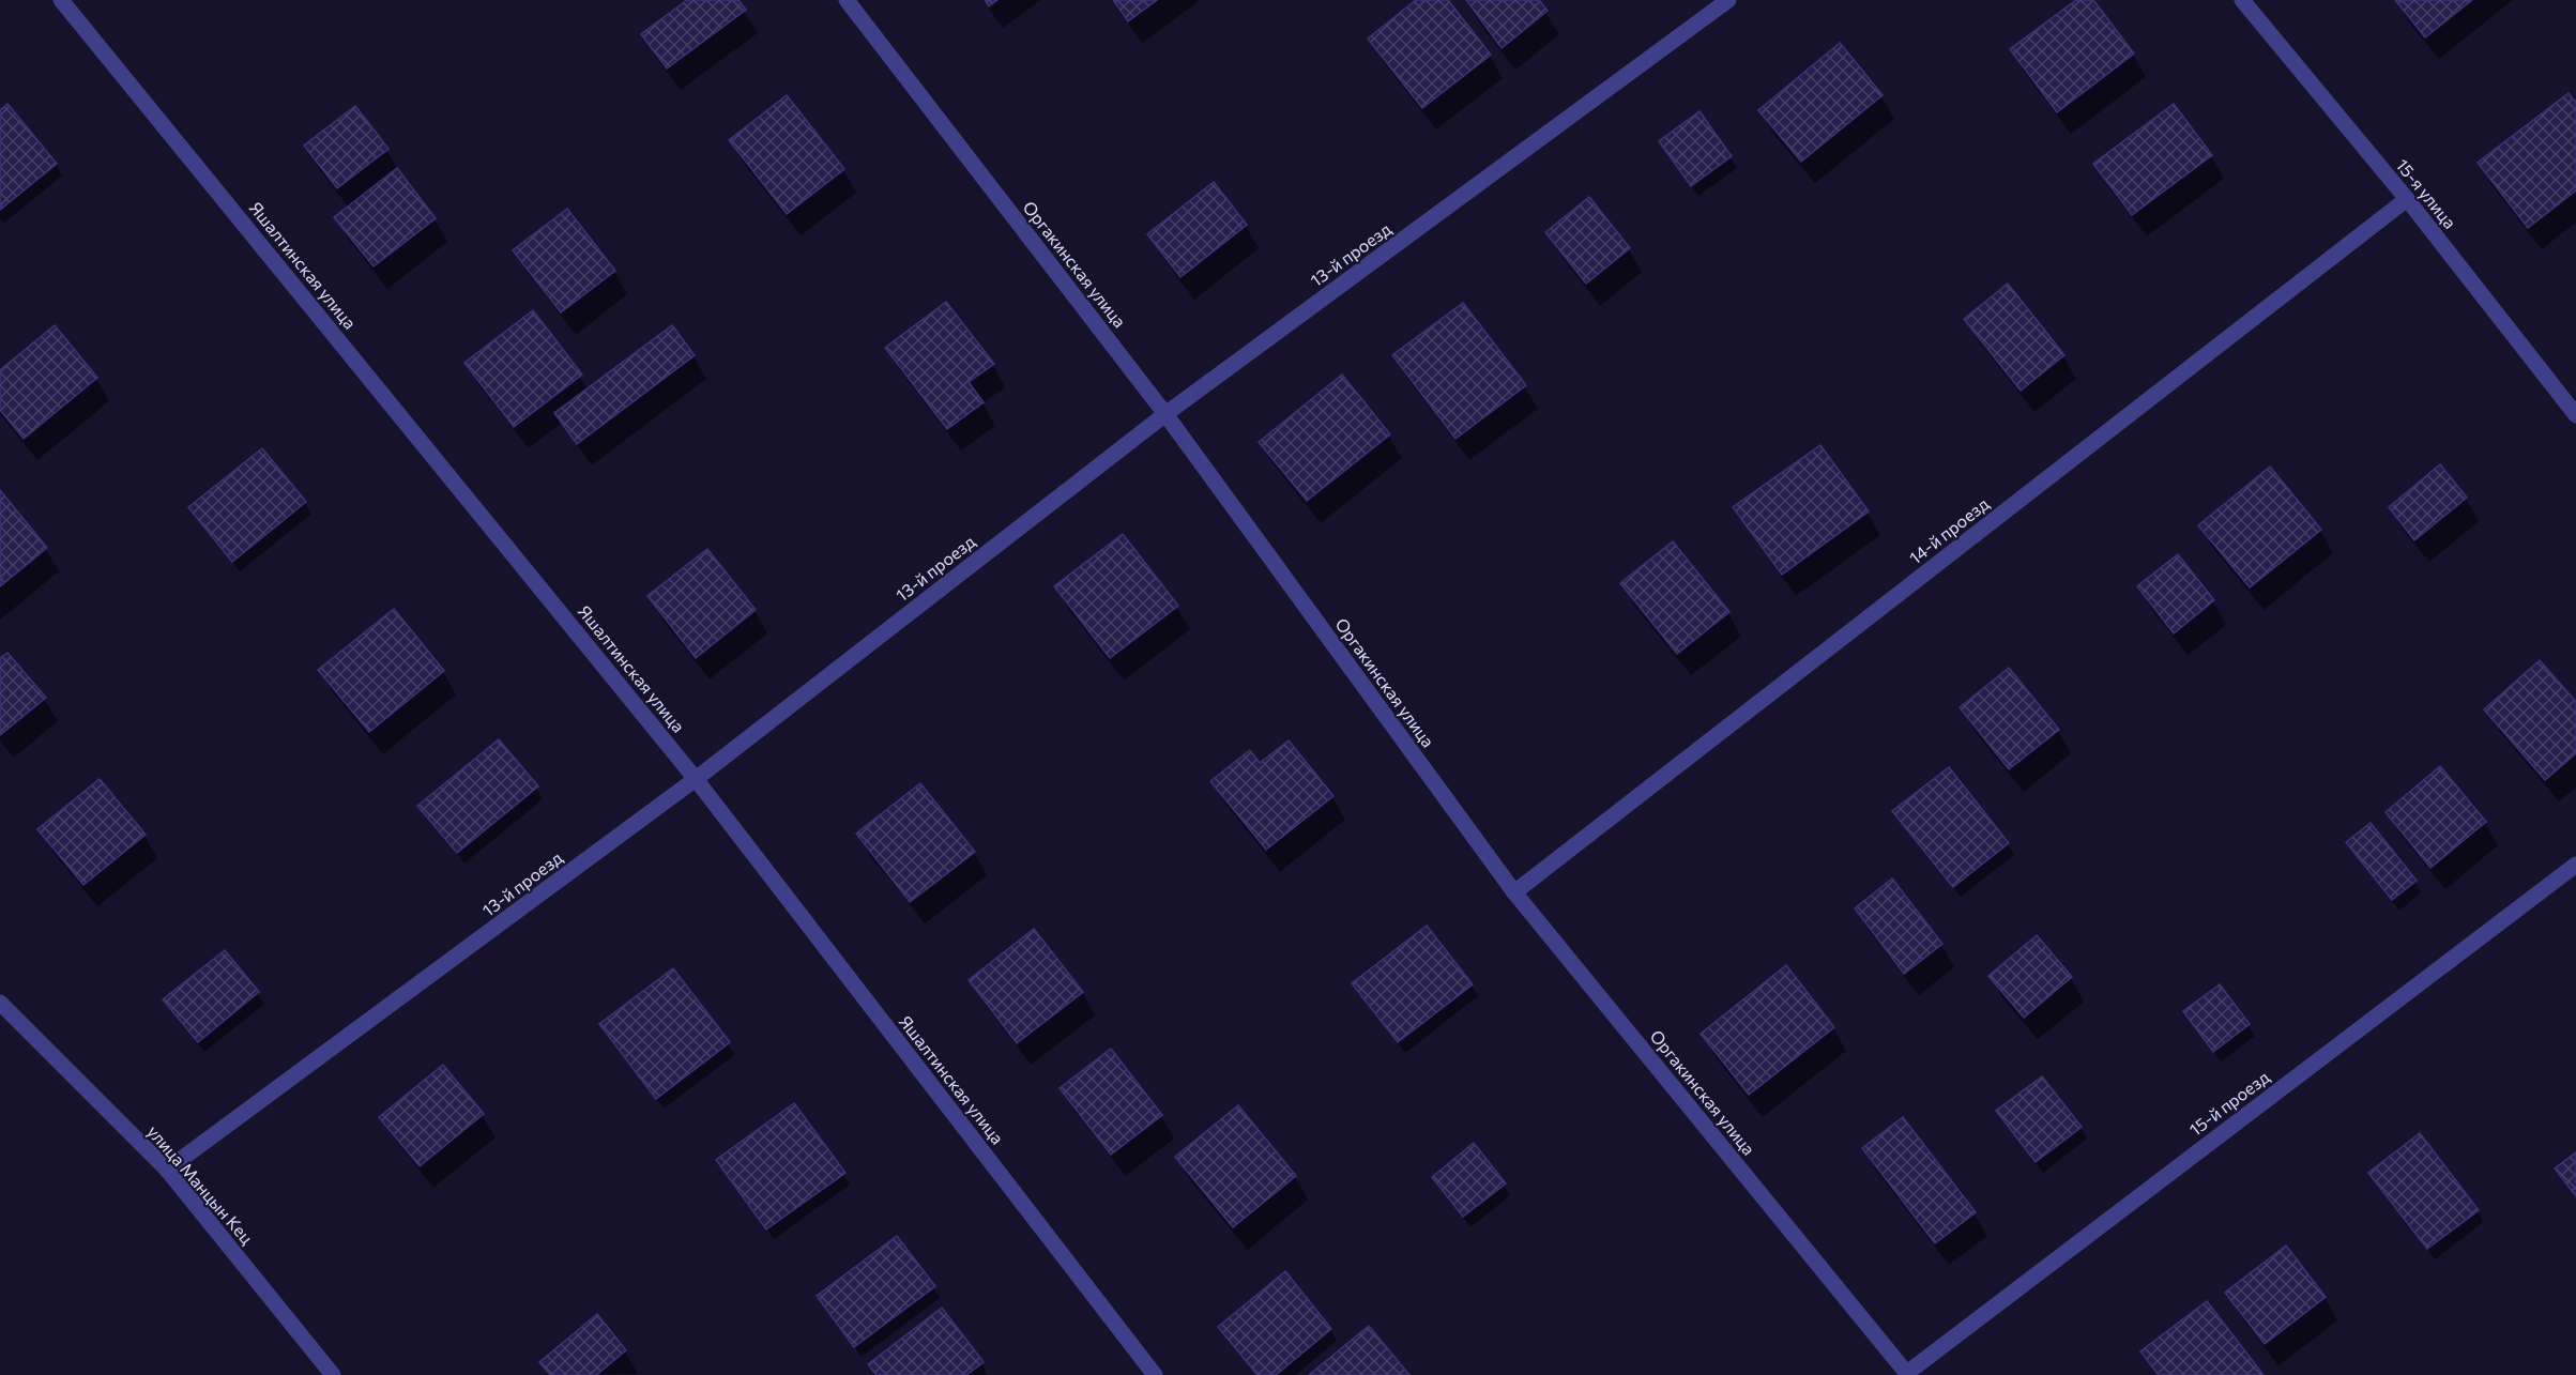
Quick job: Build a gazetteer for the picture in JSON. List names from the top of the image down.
{
  "streets": {
    "street": [
      "15-я улица",
      "13-й проезд",
      "Оргакинская улица",
      "Яшалтинская улица",
      "14-й проезд",
      "15-й проезд",
      "улица Манцын Кец"
    ]
  },
  "crossings": [
    ["15-я улица", "14-й проезд"],
    ["13-й проезд", "Оргакинская улица"],
    ["13-й проезд", "Яшалтинская улица"],
    ["13-й проезд", "улица Манцын Кец"],
    ["Оргакинская улица", "14-й проезд"],
    ["Оргакинская улица", "15-й проезд"]
  ]
}
